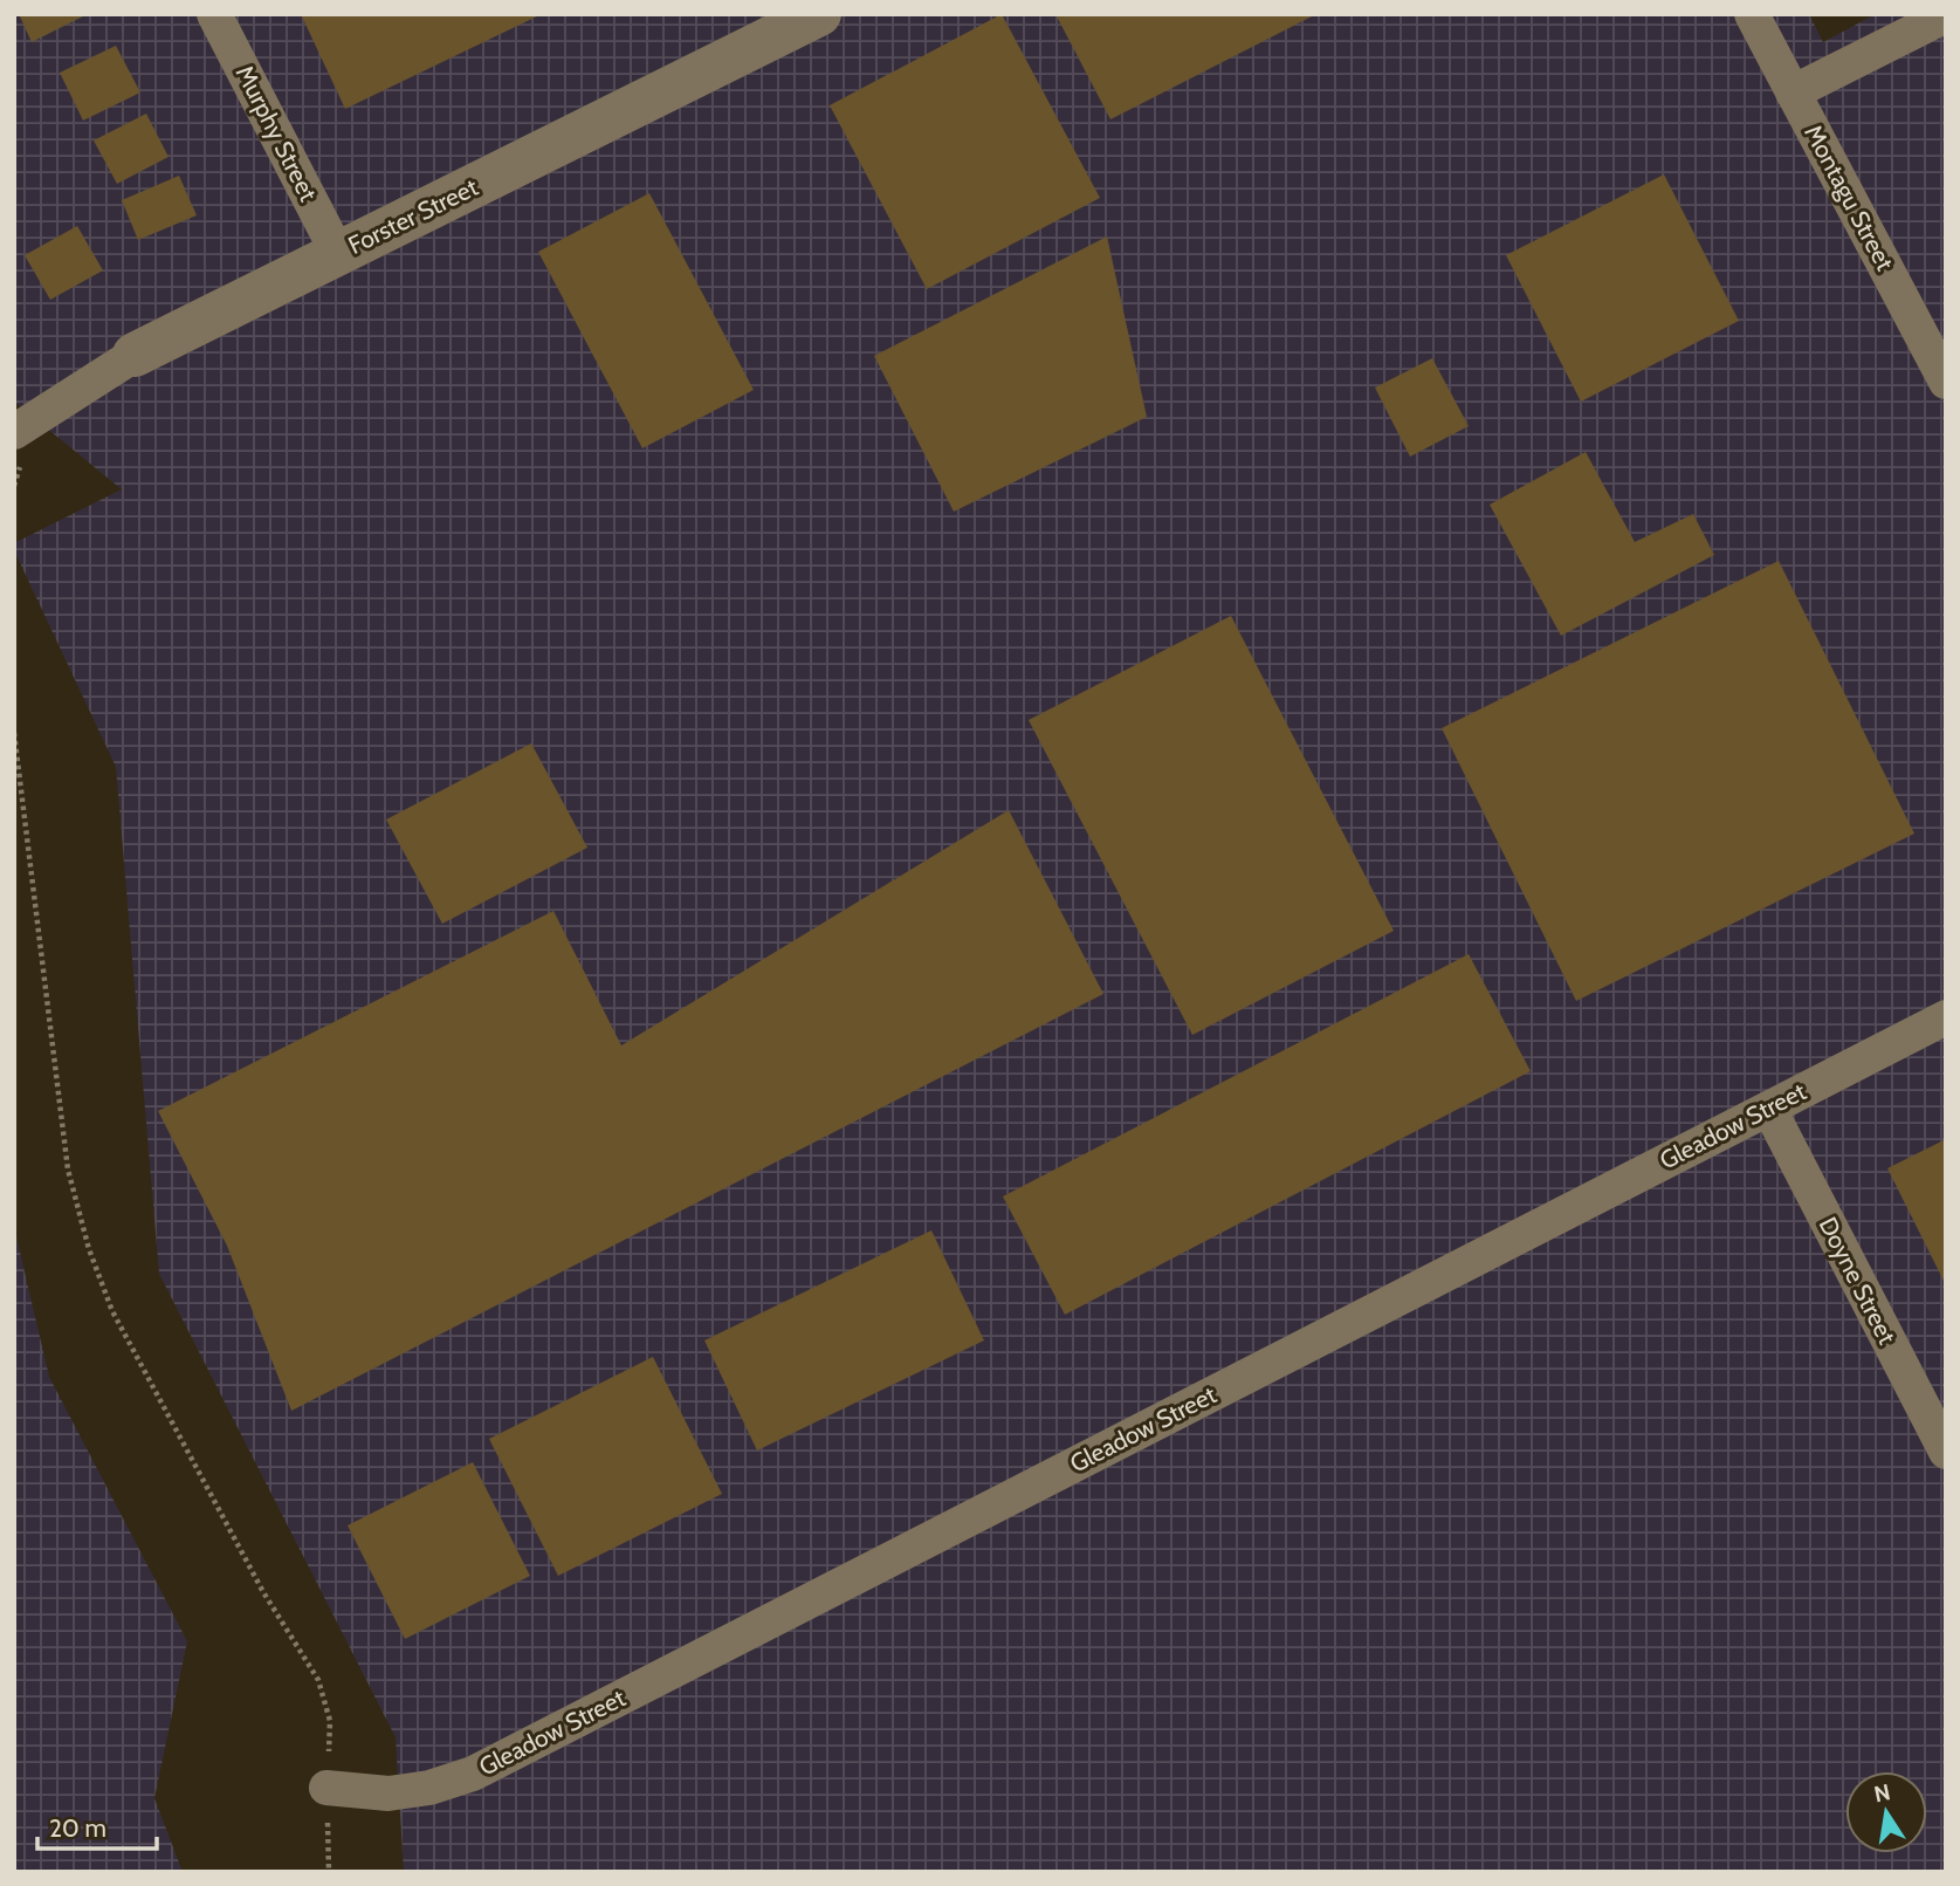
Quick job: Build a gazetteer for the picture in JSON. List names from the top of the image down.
{
  "streets": {
    "street": [
      "Murphy Street",
      "Montagu Street",
      "Forster Street",
      "Gleadow Street",
      "Doyne Street"
    ]
  },
  "crossings": [
    ["Murphy Street", "Forster Street"],
    ["Gleadow Street", "Doyne Street"]
  ],
  "scale_bar": "20 m",
  "north": "top"
}
